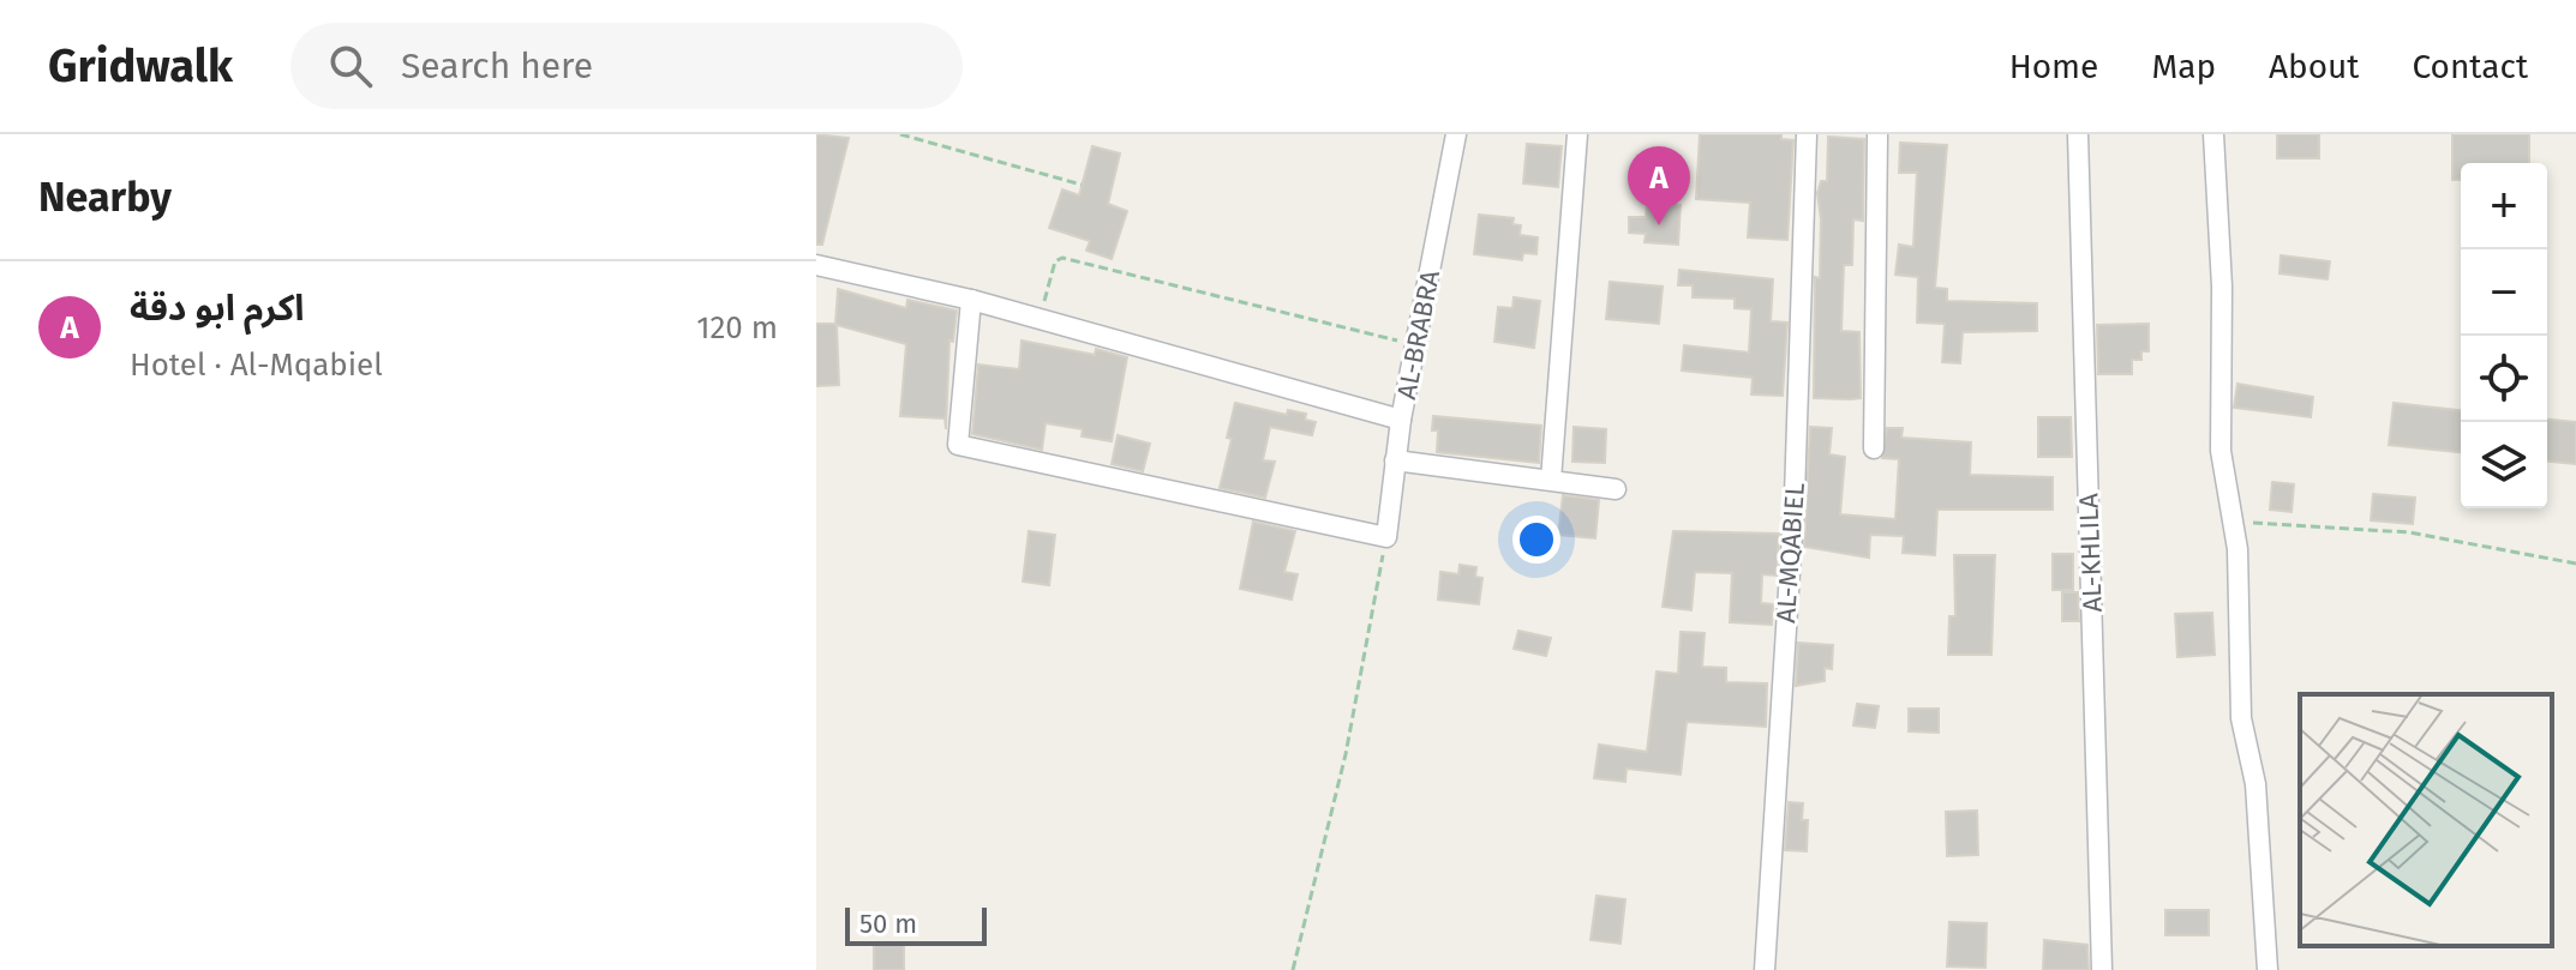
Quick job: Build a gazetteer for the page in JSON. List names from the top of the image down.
{
  "streets": {
    "street": ["AL-BRABRA", "AL-MQABIEL", "AL-KHLILA"]
  },
  "scale_bar": "50 m",
  "page": {
    "header": "Gridwalk",
    "search": "Search here",
    "nav": [
      "Home",
      "Map",
      "About",
      "Contact"
    ],
    "heading": "Nearby",
    "pins": "A",
    "map_buttons": ["+", "−"],
    "list": [
      {
        "mark": "A",
        "name": "اكرم ابو دقة",
        "note": "Hotel · Al-Mqabiel",
        "value": "120 m"
      }
    ],
    "scale": "50 m"
  }
}
